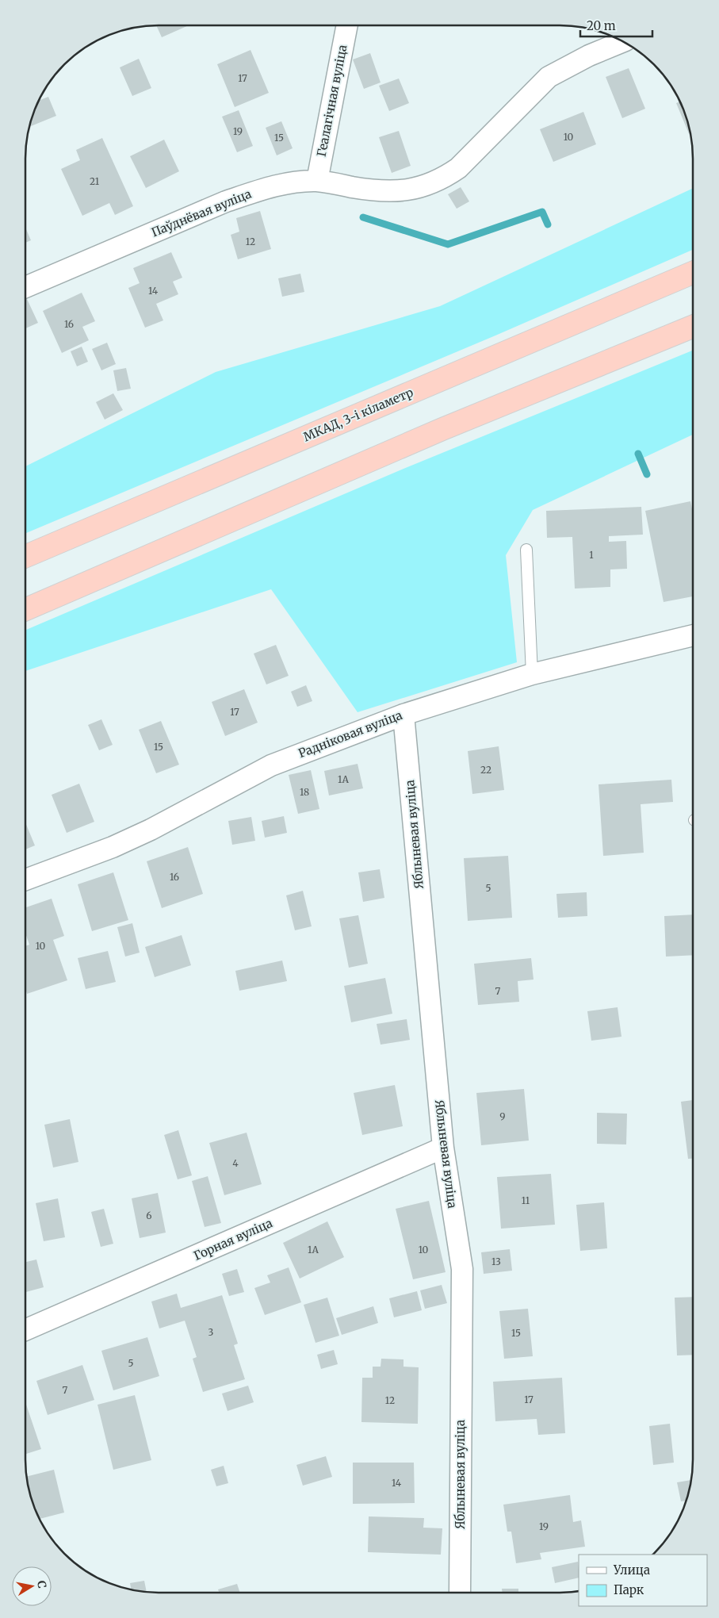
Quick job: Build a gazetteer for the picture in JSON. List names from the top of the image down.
{
  "streets": {
    "highway": ["МКАД, 3-і кіламетр"],
    "street": [
      "Геалагічная вуліца",
      "Паўднёвая вуліца",
      "Радніковая вуліца",
      "Яблыневая вуліца",
      "Горная вуліца"
    ]
  },
  "crossings": [
    ["Геалагічная вуліца", "Паўднёвая вуліца"],
    ["Радніковая вуліца", "Яблыневая вуліца"],
    ["Яблыневая вуліца", "Горная вуліца"]
  ],
  "house_numbers": [
    "17",
    "19",
    "10",
    "15",
    "21",
    "12",
    "14",
    "16",
    "1",
    "17",
    "15",
    "22",
    "1А",
    "18",
    "16",
    "5",
    "10",
    "7",
    "9",
    "4",
    "11",
    "6",
    "1А",
    "10",
    "13",
    "3",
    "15",
    "5",
    "7",
    "17",
    "12",
    "14",
    "19"
  ],
  "legend": ["Улица", "Парк"],
  "scale_bar": "20 m",
  "north": "right"
}
